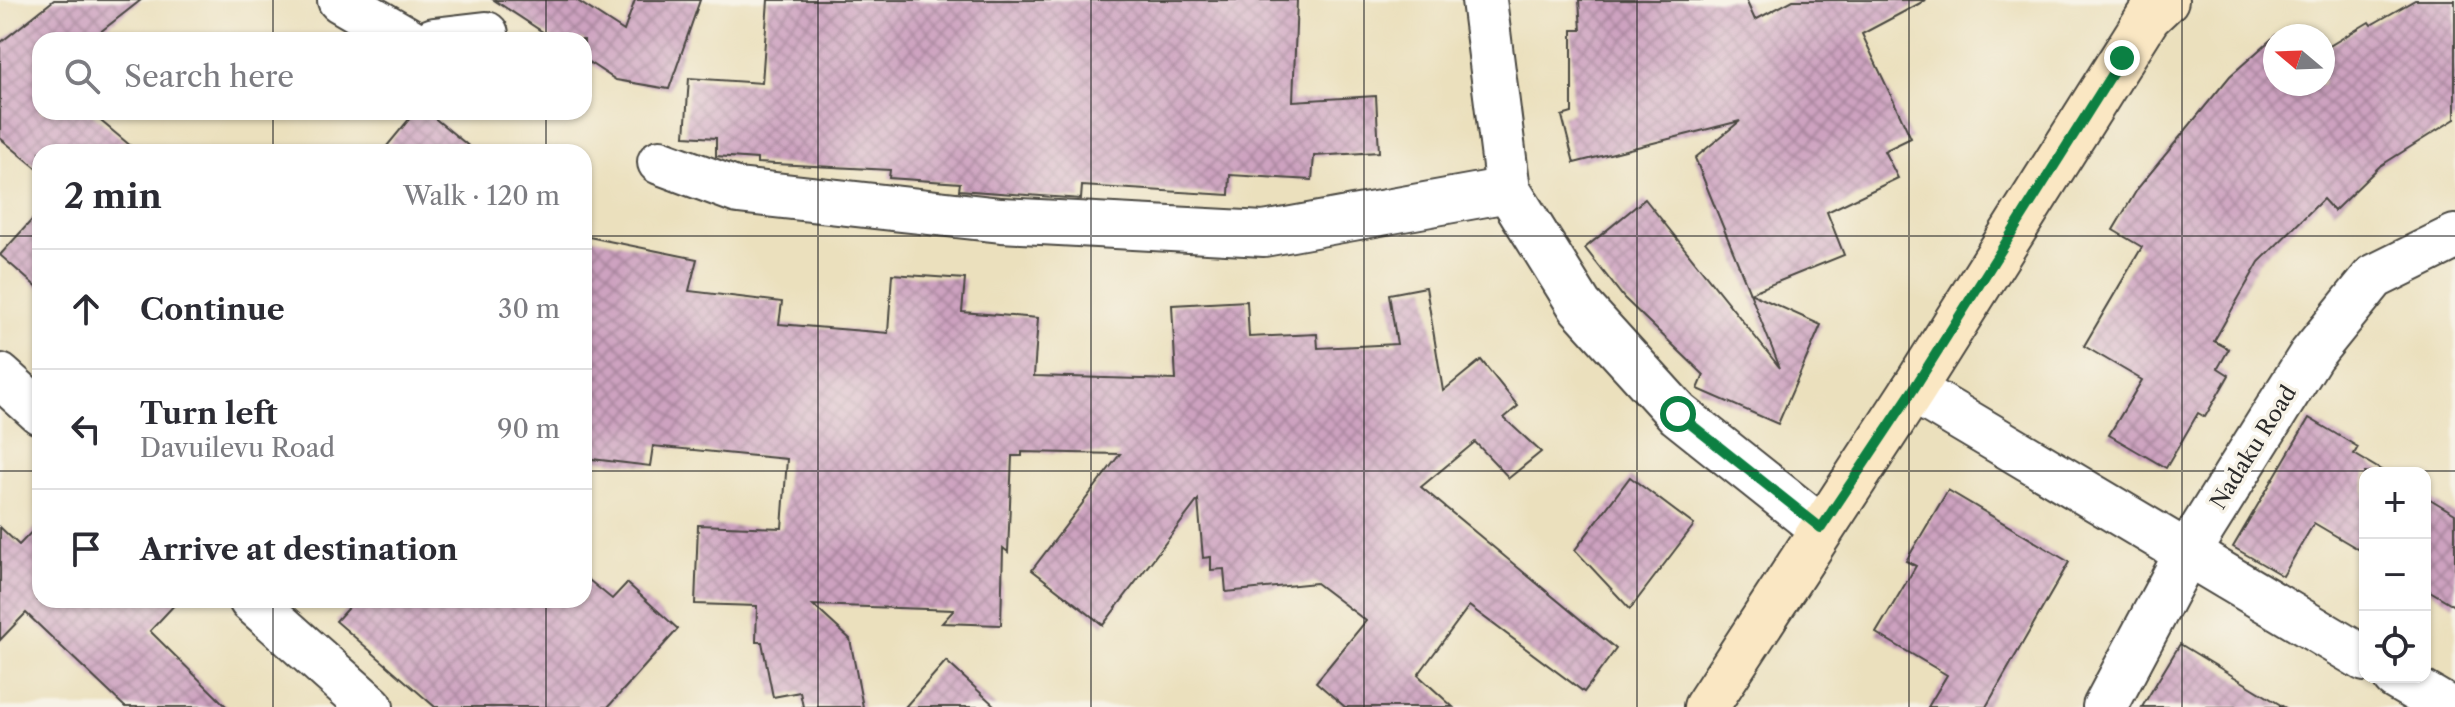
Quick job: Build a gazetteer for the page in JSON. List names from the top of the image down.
{
  "streets": {
    "street": ["Nadaku Road"]
  },
  "north": "left",
  "page": {
    "search": "Search here",
    "heading": ["2 min", "Walk · 120 m"],
    "list": [
      ["Continue", "30 m"],
      ["Turn left", "Davuilevu Road", "90 m"],
      "Arrive at destination"
    ],
    "map_buttons": ["+", "−"]
  }
}
